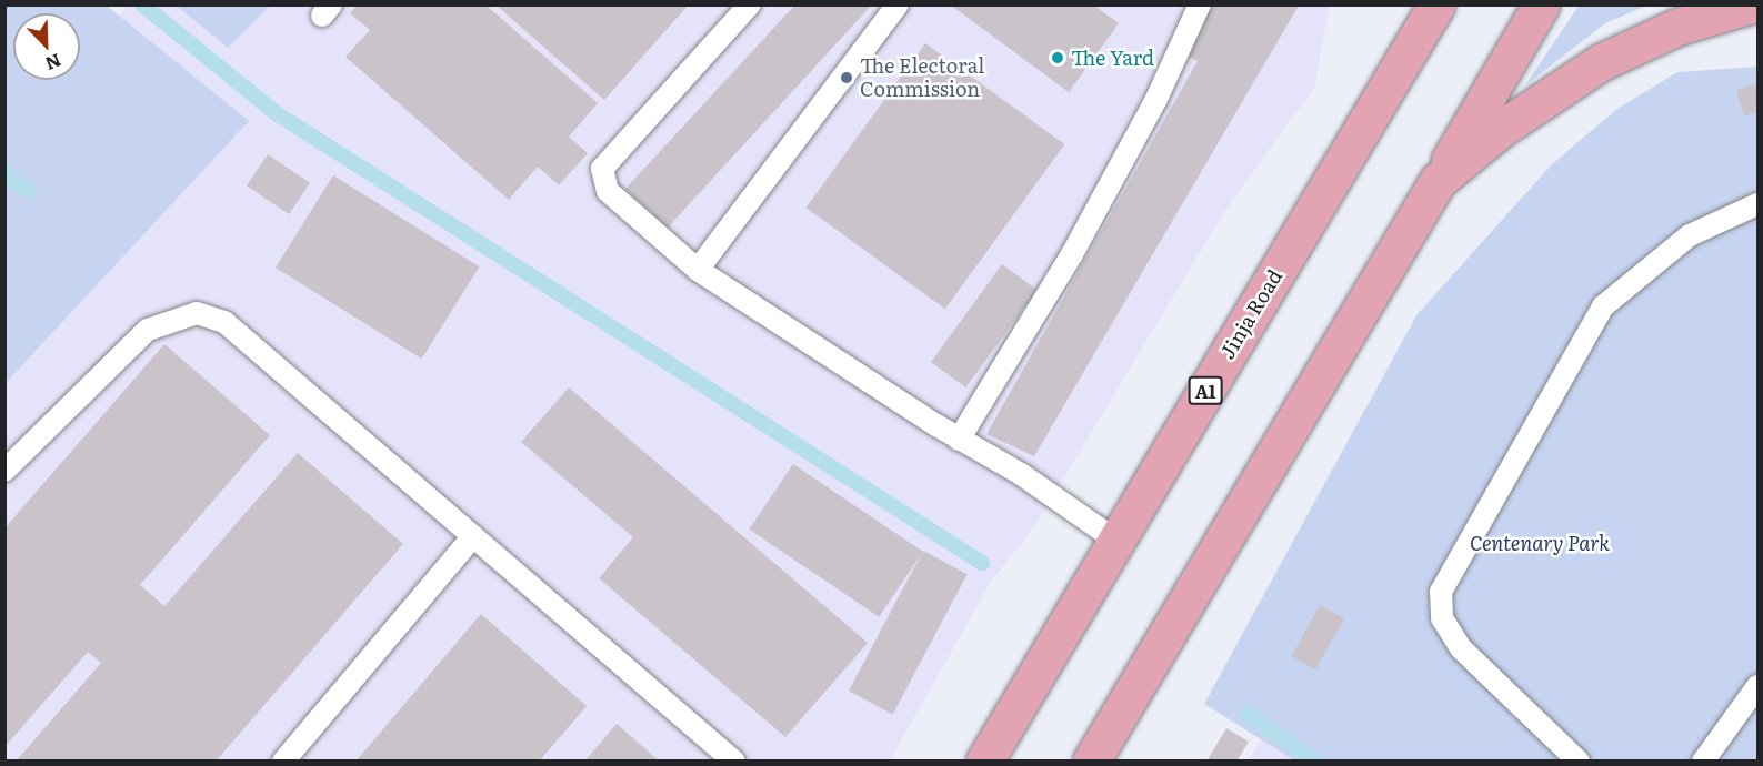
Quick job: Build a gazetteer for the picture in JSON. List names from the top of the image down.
{
  "streets": {
    "highway": ["Jinja Road", "A1"]
  },
  "parks": ["Centenary Park"],
  "places": ["The Yard", "The Electoral Commission"],
  "north": "bottom right"
}
